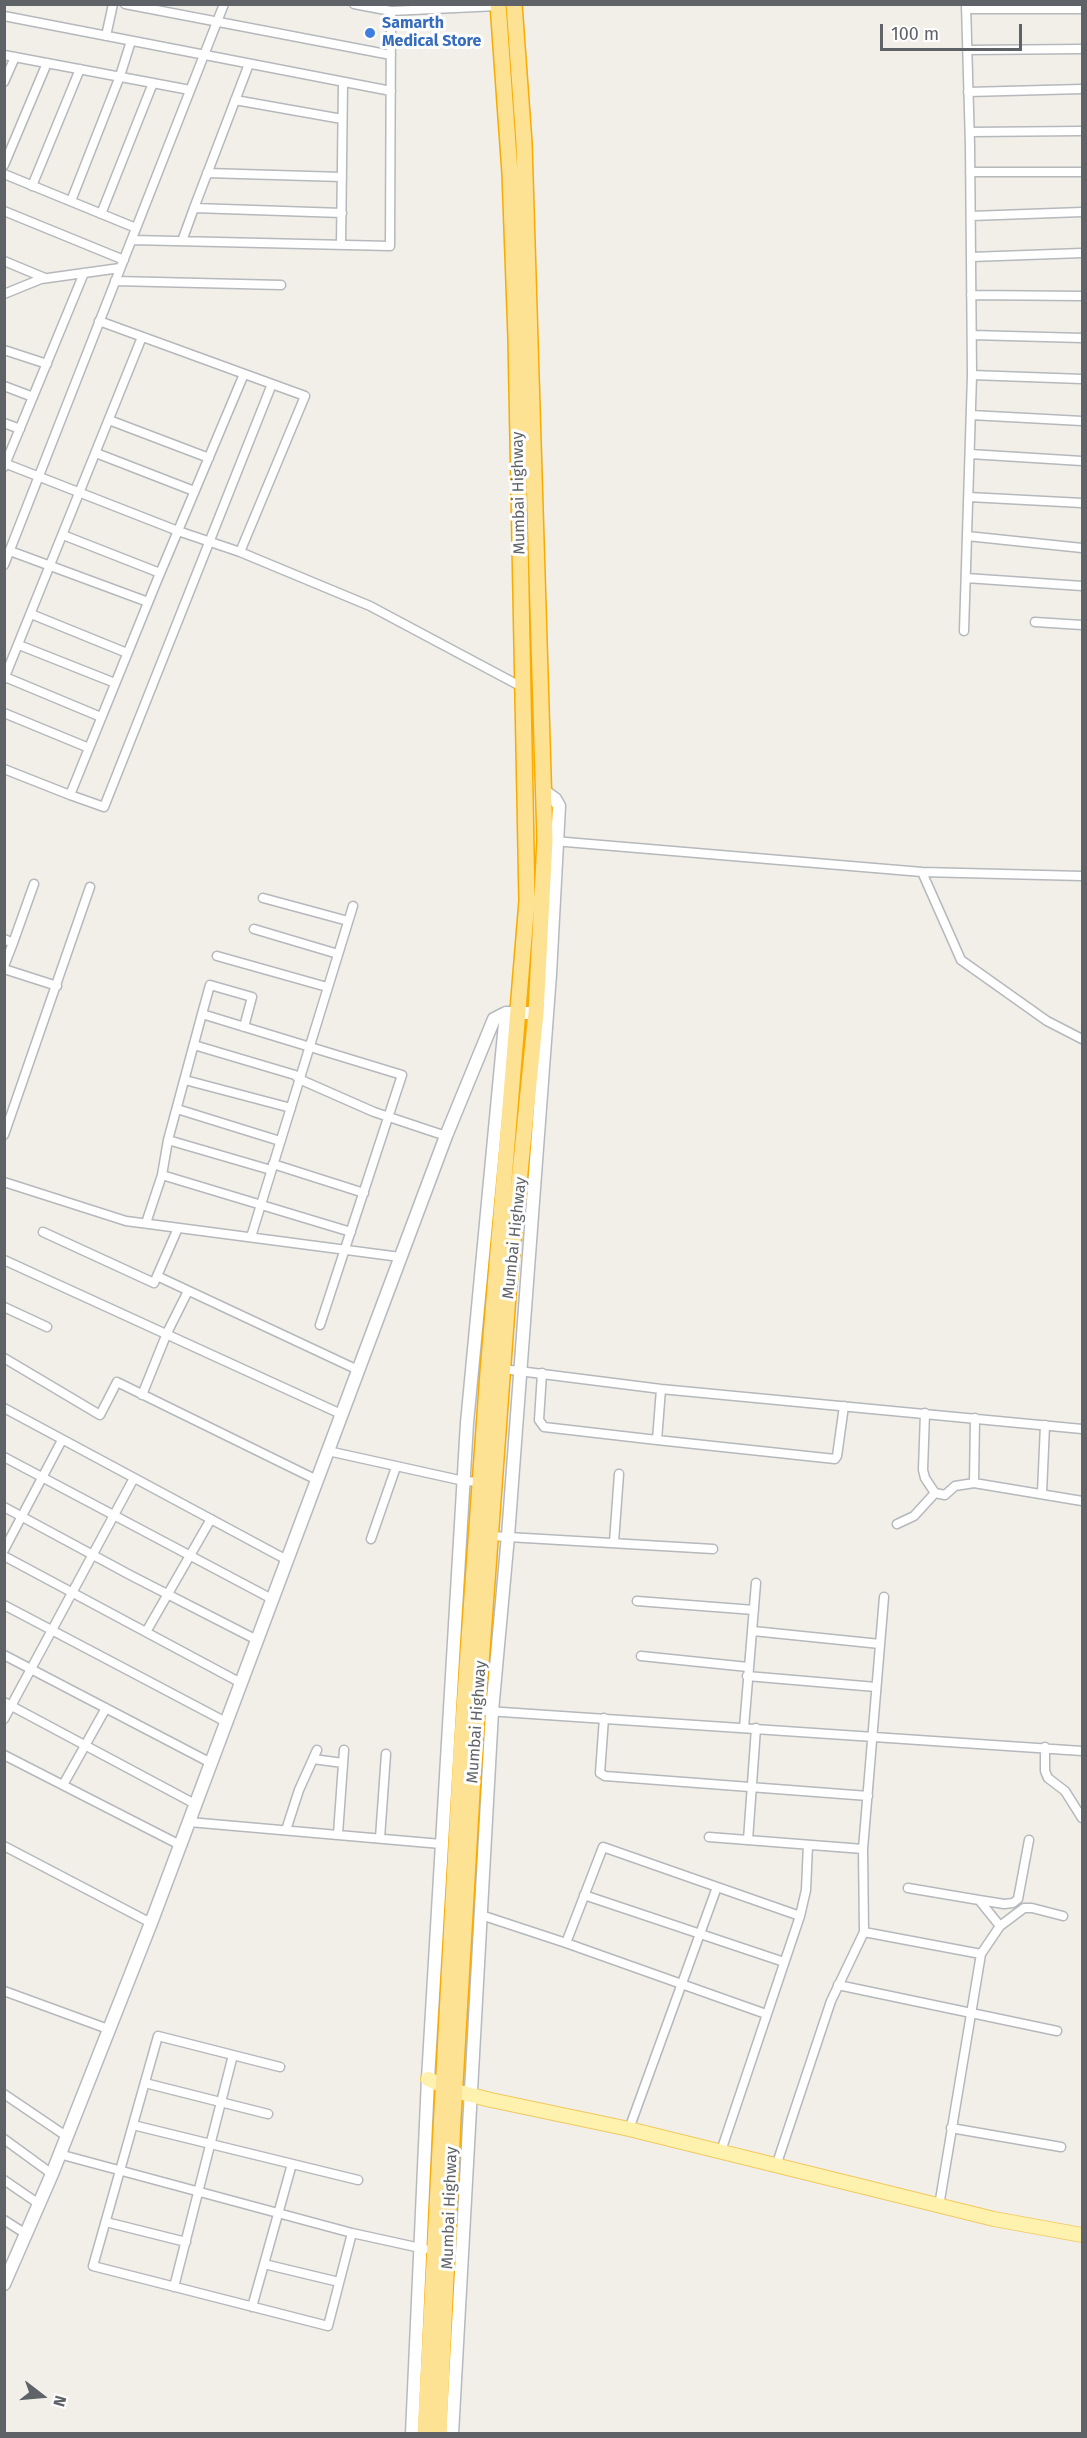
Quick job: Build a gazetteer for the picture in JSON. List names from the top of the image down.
{
  "streets": {
    "highway": ["Mumbai Highway"]
  },
  "places": ["Samarth Medical Store"],
  "scale_bar": "100 m",
  "north": "right"
}
